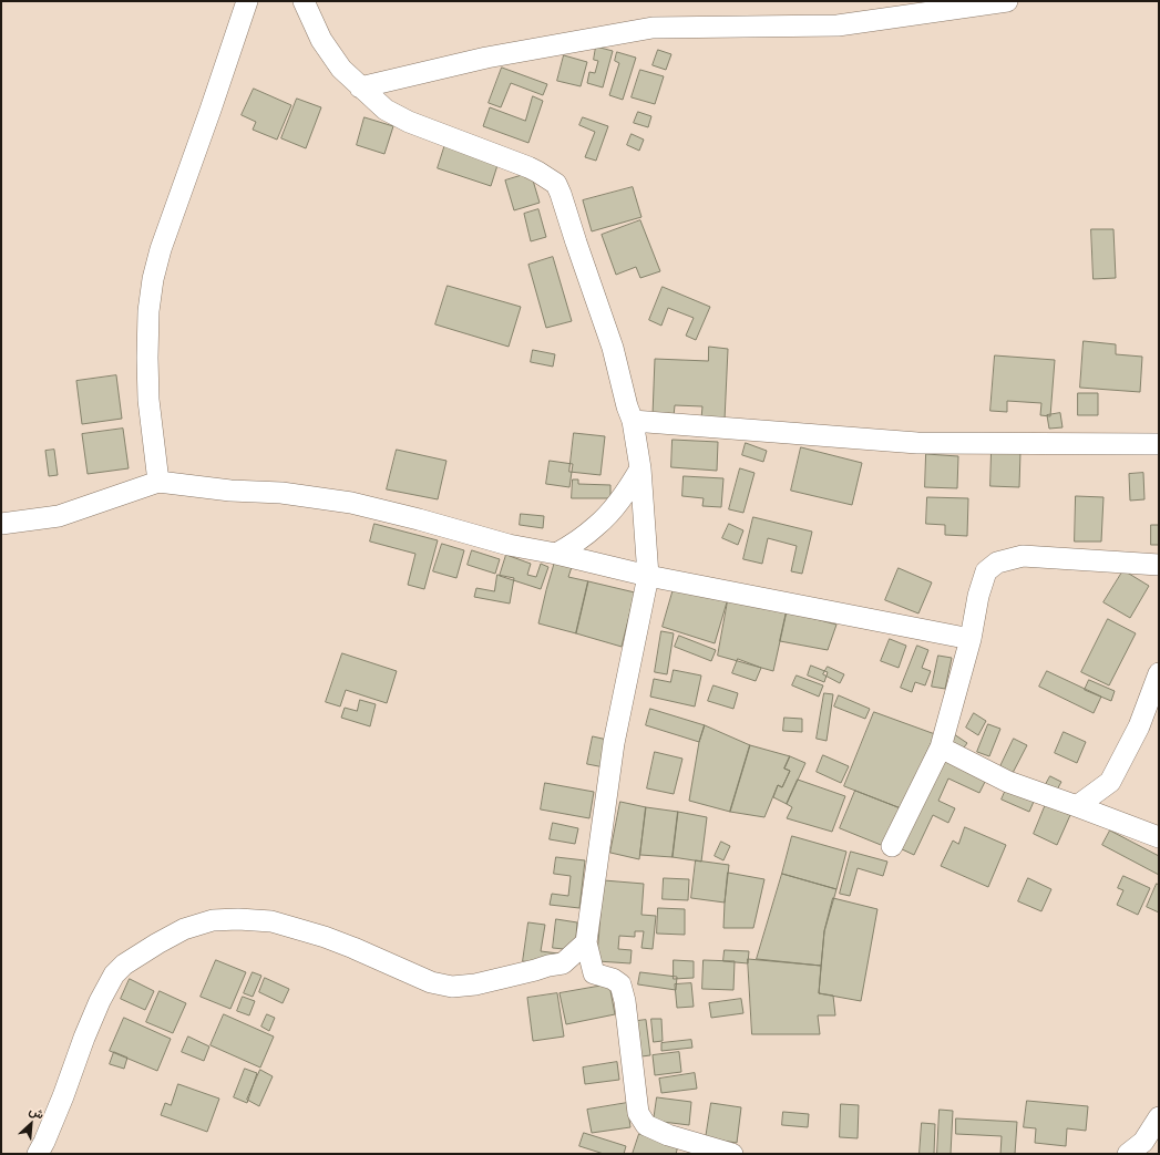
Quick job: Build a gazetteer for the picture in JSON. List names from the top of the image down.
{
  "north": "top right"
}
